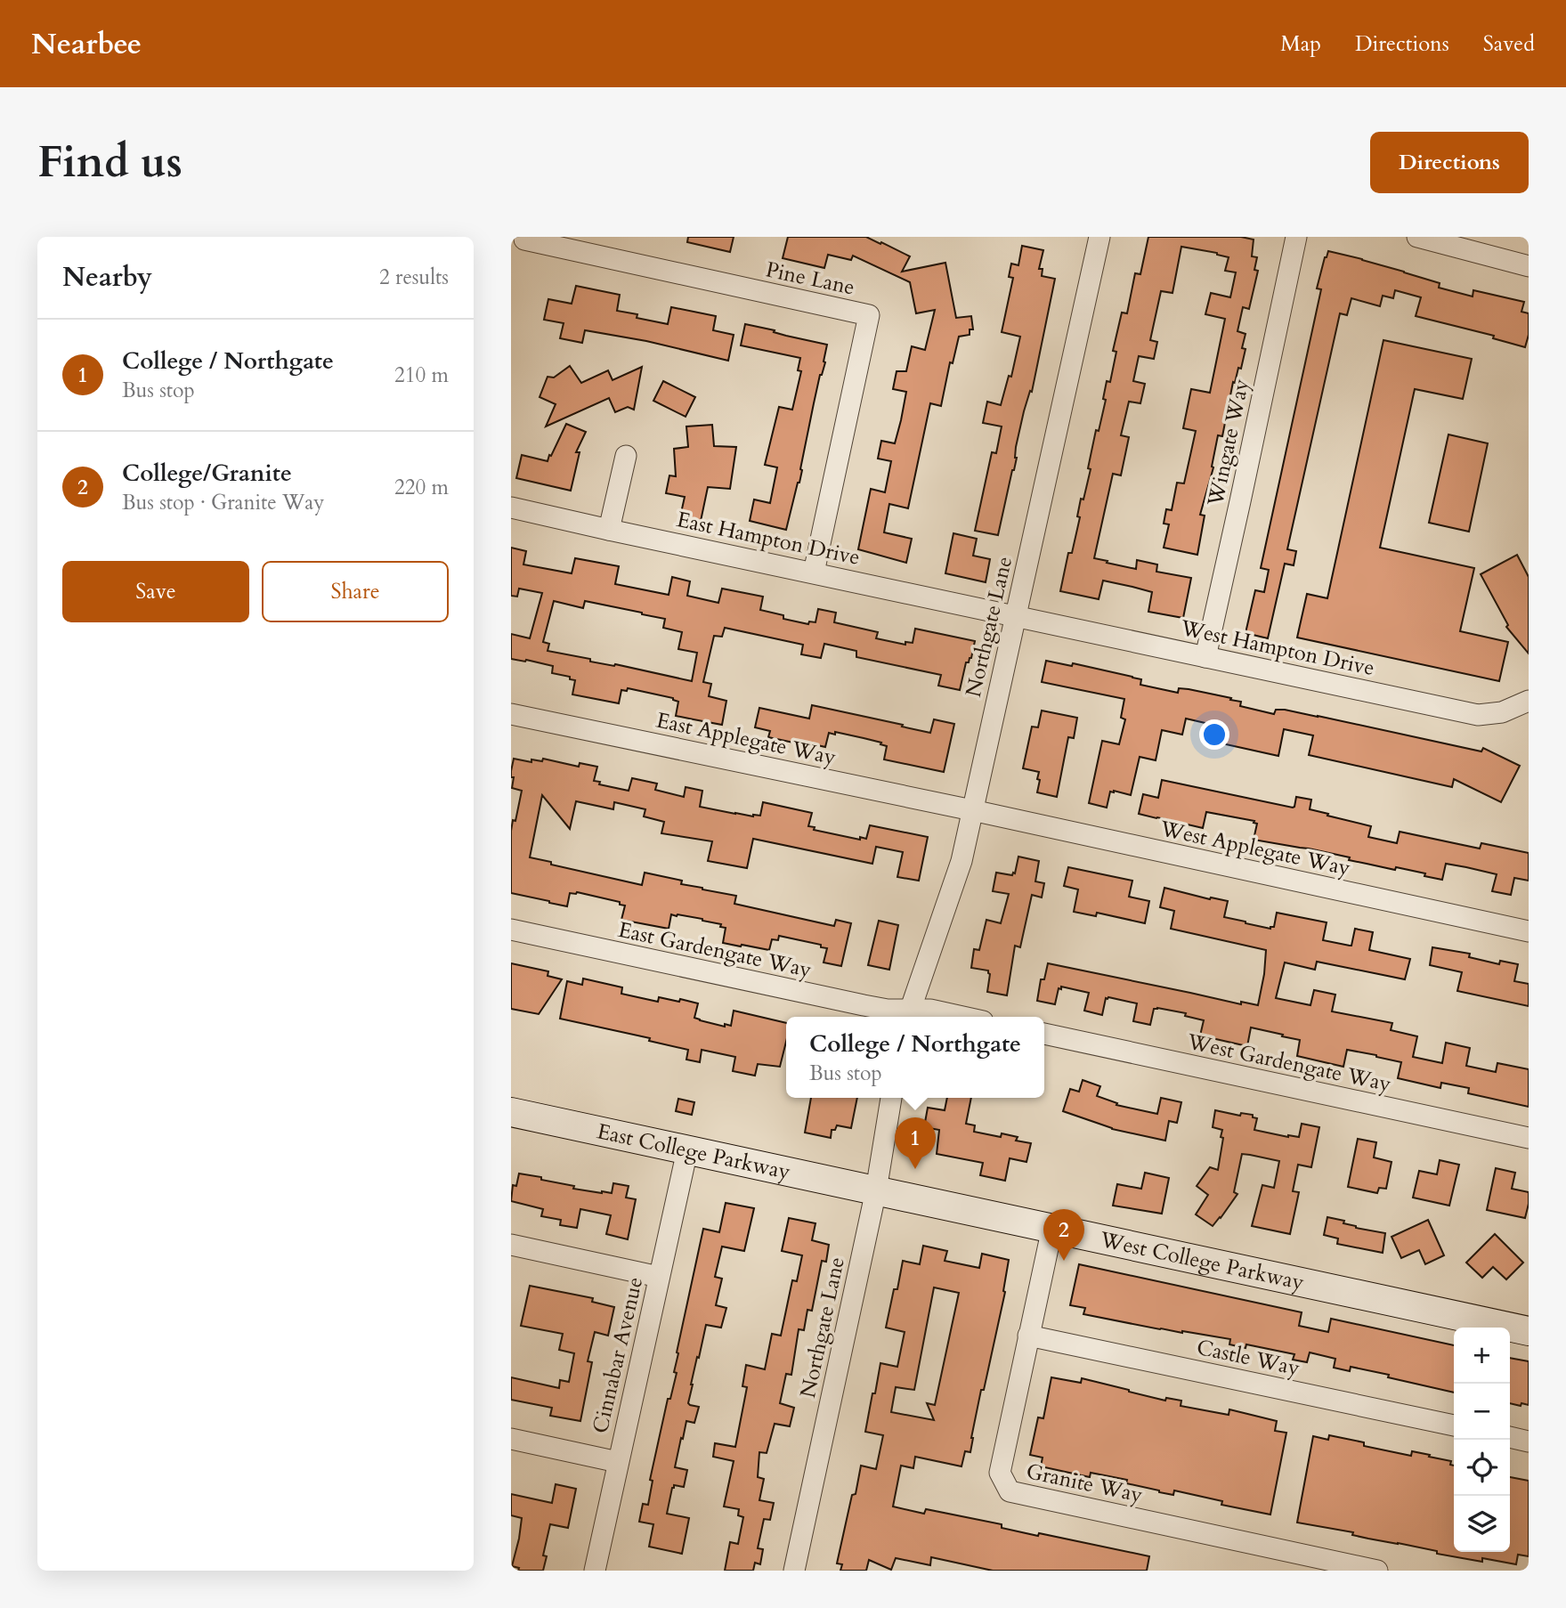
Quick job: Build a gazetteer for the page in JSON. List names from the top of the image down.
{
  "streets": {
    "main road": ["East College Parkway", "West College Parkway"],
    "street": [
      "Pine Lane",
      "Wingate Way",
      "East Hampton Drive",
      "Northgate Lane",
      "West Hampton Drive",
      "East Applegate Way",
      "West Applegate Way",
      "East Gardengate Way",
      "West Gardengate Way",
      "Cinnabar Avenue",
      "Castle Way",
      "Granite Way"
    ]
  },
  "crossings": [
    ["Pine Lane", "East Hampton Drive"],
    ["Wingate Way", "West Hampton Drive"],
    ["East Hampton Drive", "Northgate Lane"],
    ["East Hampton Drive", "West Hampton Drive"],
    ["Northgate Lane", "West Hampton Drive"],
    ["Northgate Lane", "East Applegate Way"],
    ["Northgate Lane", "West Applegate Way"],
    ["Northgate Lane", "East Gardengate Way"],
    ["Northgate Lane", "East College Parkway"],
    ["Northgate Lane", "West College Parkway"],
    ["East Applegate Way", "West Applegate Way"],
    ["East College Parkway", "West College Parkway"],
    ["East College Parkway", "Cinnabar Avenue"],
    ["West College Parkway", "Granite Way"],
    ["Castle Way", "Granite Way"]
  ],
  "page": {
    "header": "Nearbee",
    "nav": ["Map", "Directions", "Saved"],
    "buttons": [
      "Directions",
      ["Save", "Share"]
    ],
    "title": "Find us",
    "heading": ["Nearby", "2 results"],
    "list": [
      {
        "mark": "1",
        "name": "College / Northgate",
        "note": "Bus stop",
        "value": "210 m"
      },
      {
        "mark": "2",
        "name": "College/Granite",
        "note": "Bus stop · Granite Way",
        "value": "220 m"
      }
    ],
    "popup": ["College / Northgate", "Bus stop"],
    "pins": ["1", "2"],
    "map_buttons": ["+", "−"]
  }
}
